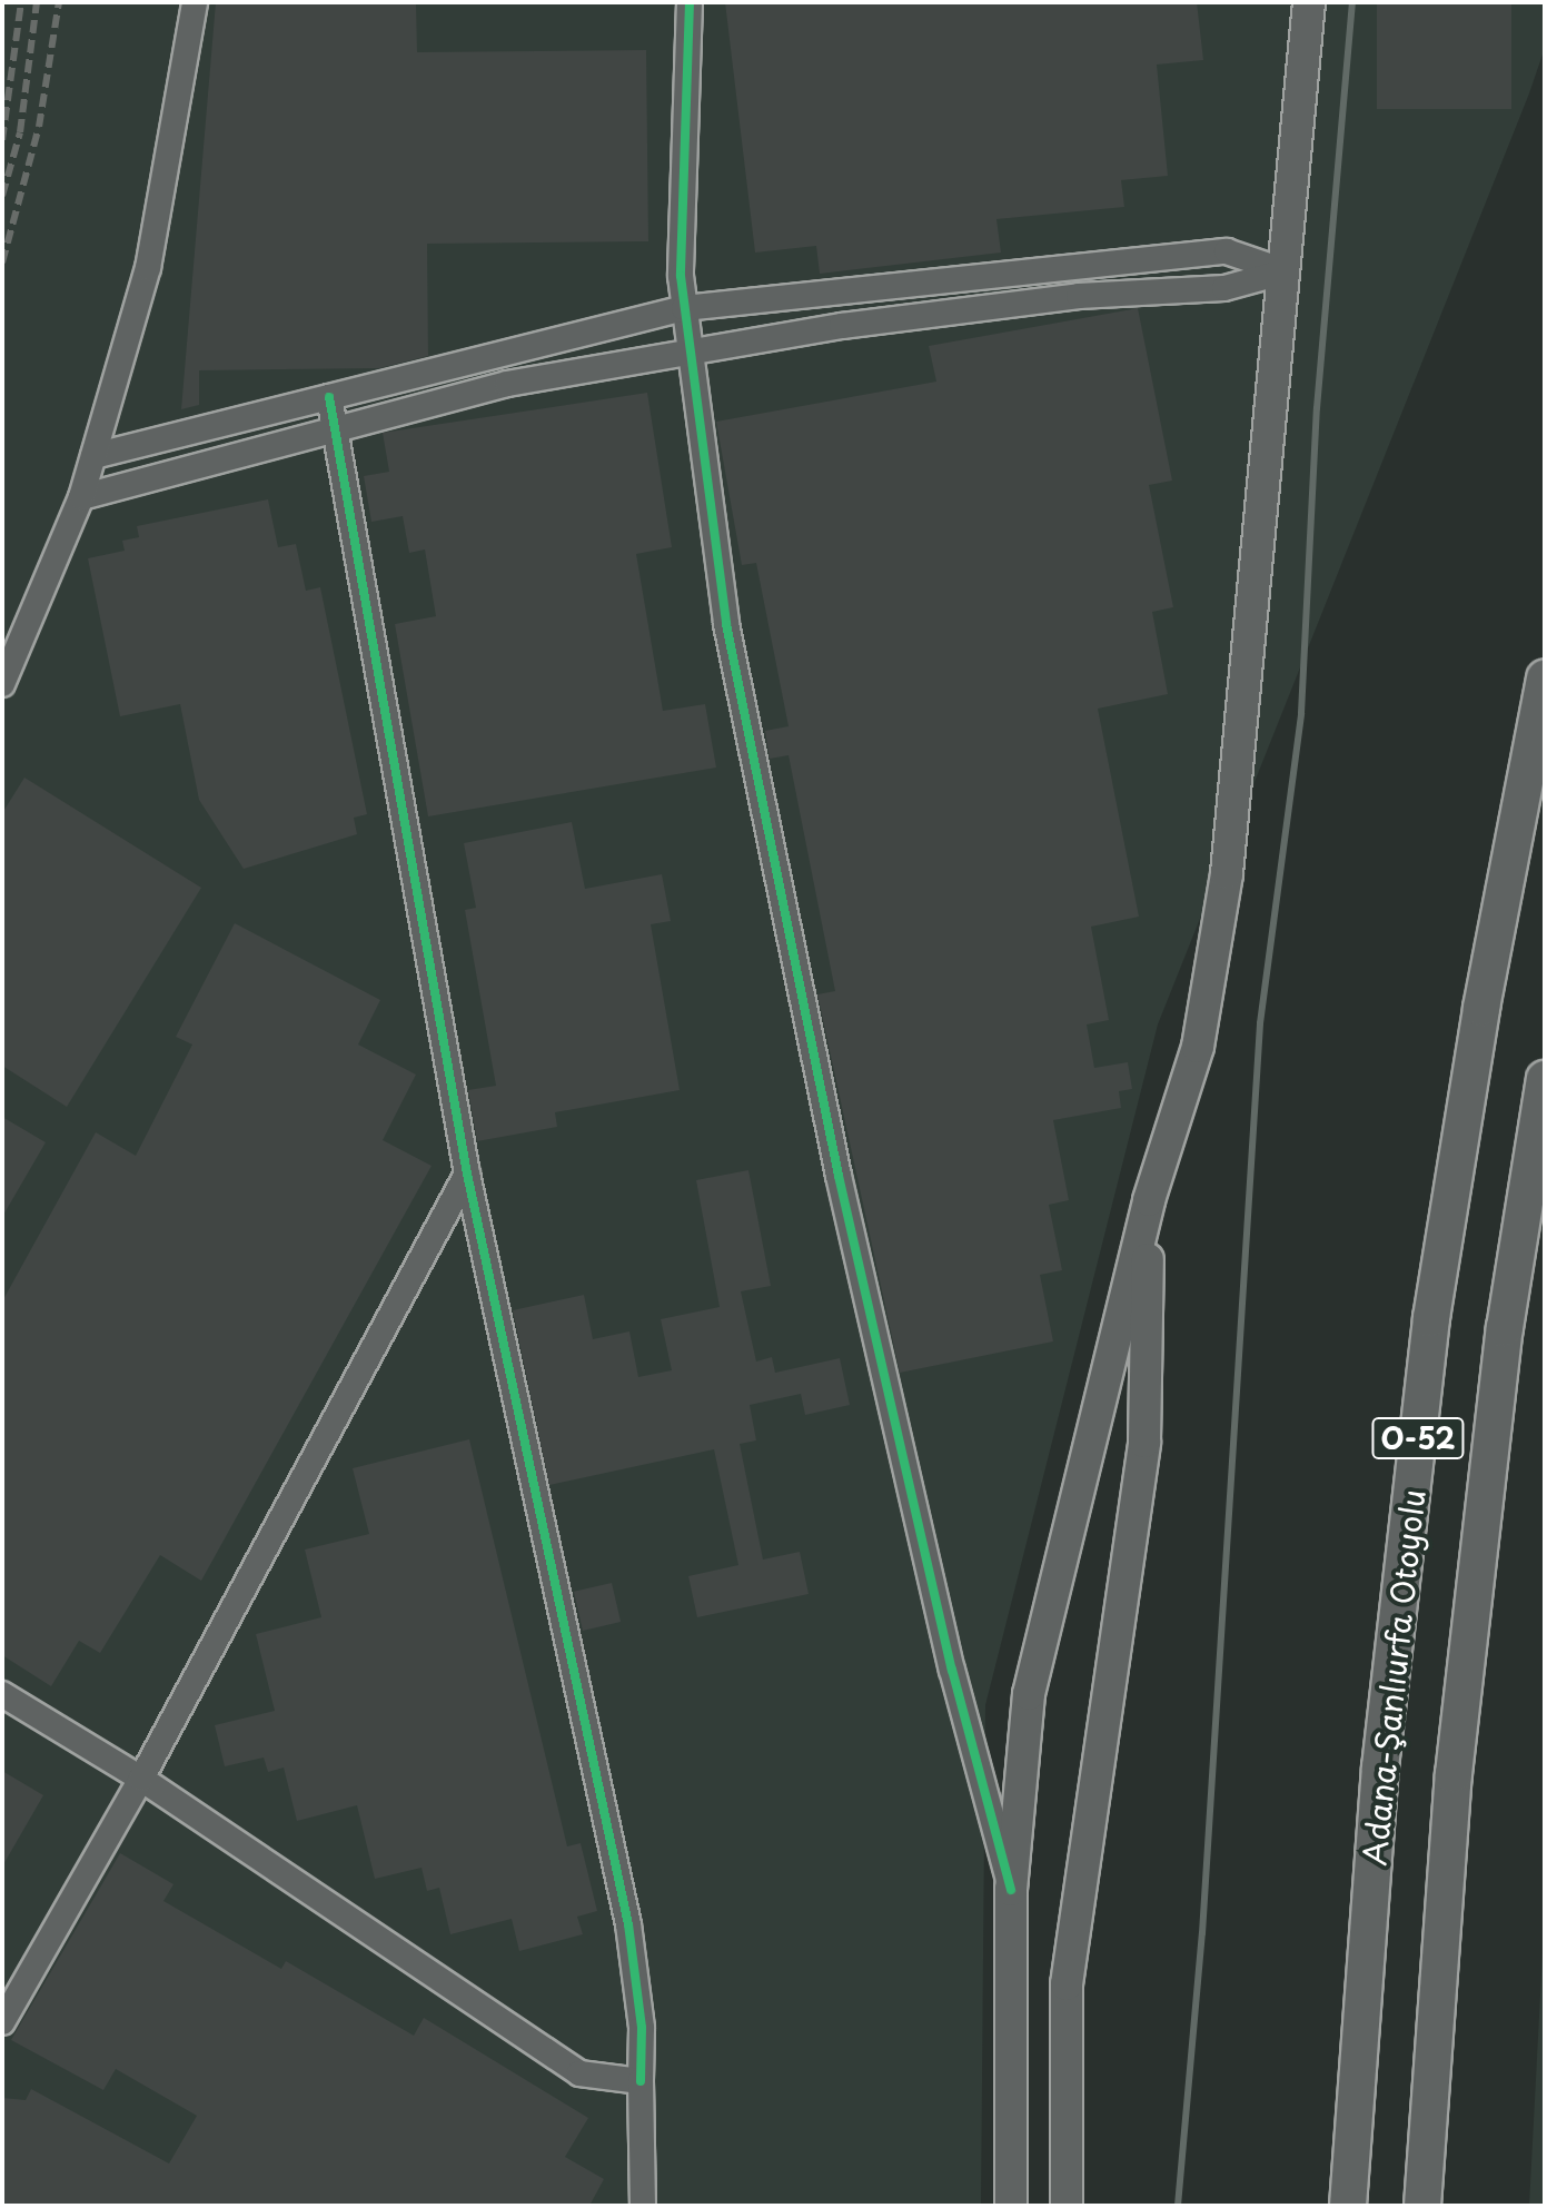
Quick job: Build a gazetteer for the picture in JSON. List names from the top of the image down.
{
  "streets": {
    "highway": ["O-52", "Adana-Şanlıurfa Otoyolu"]
  }
}
